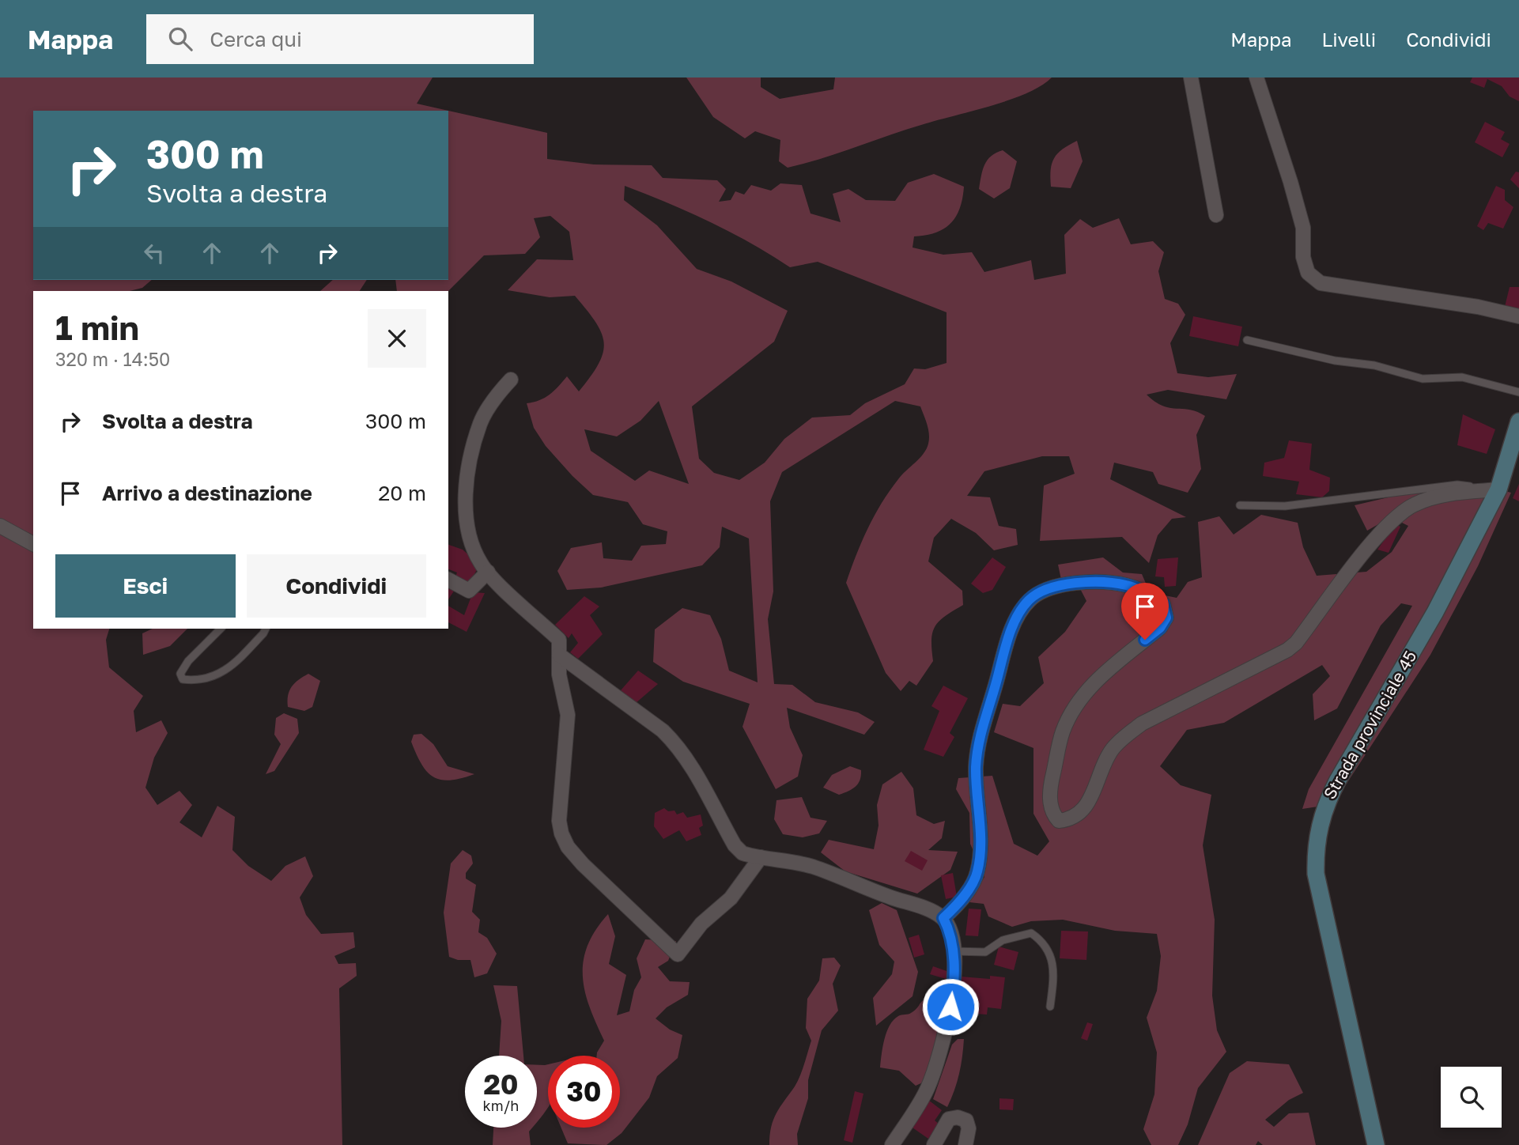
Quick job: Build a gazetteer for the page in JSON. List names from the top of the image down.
{
  "streets": {
    "main road": ["Strada provinciale 45"]
  },
  "page": {
    "header": "Mappa",
    "search": "Cerca qui",
    "nav": ["Mappa", "Livelli", "Condividi"],
    "turn": ["300 m", "Svolta a destra"],
    "heading": ["1 min", "320 m · 14:50"],
    "list": [
      {
        "name": "Svolta a destra",
        "value": "300 m"
      },
      {
        "name": "Arrivo a destinazione",
        "value": "20 m"
      }
    ],
    "buttons": ["Esci", "Condividi"],
    "speed": "20 km/h",
    "limit": "30"
  }
}
